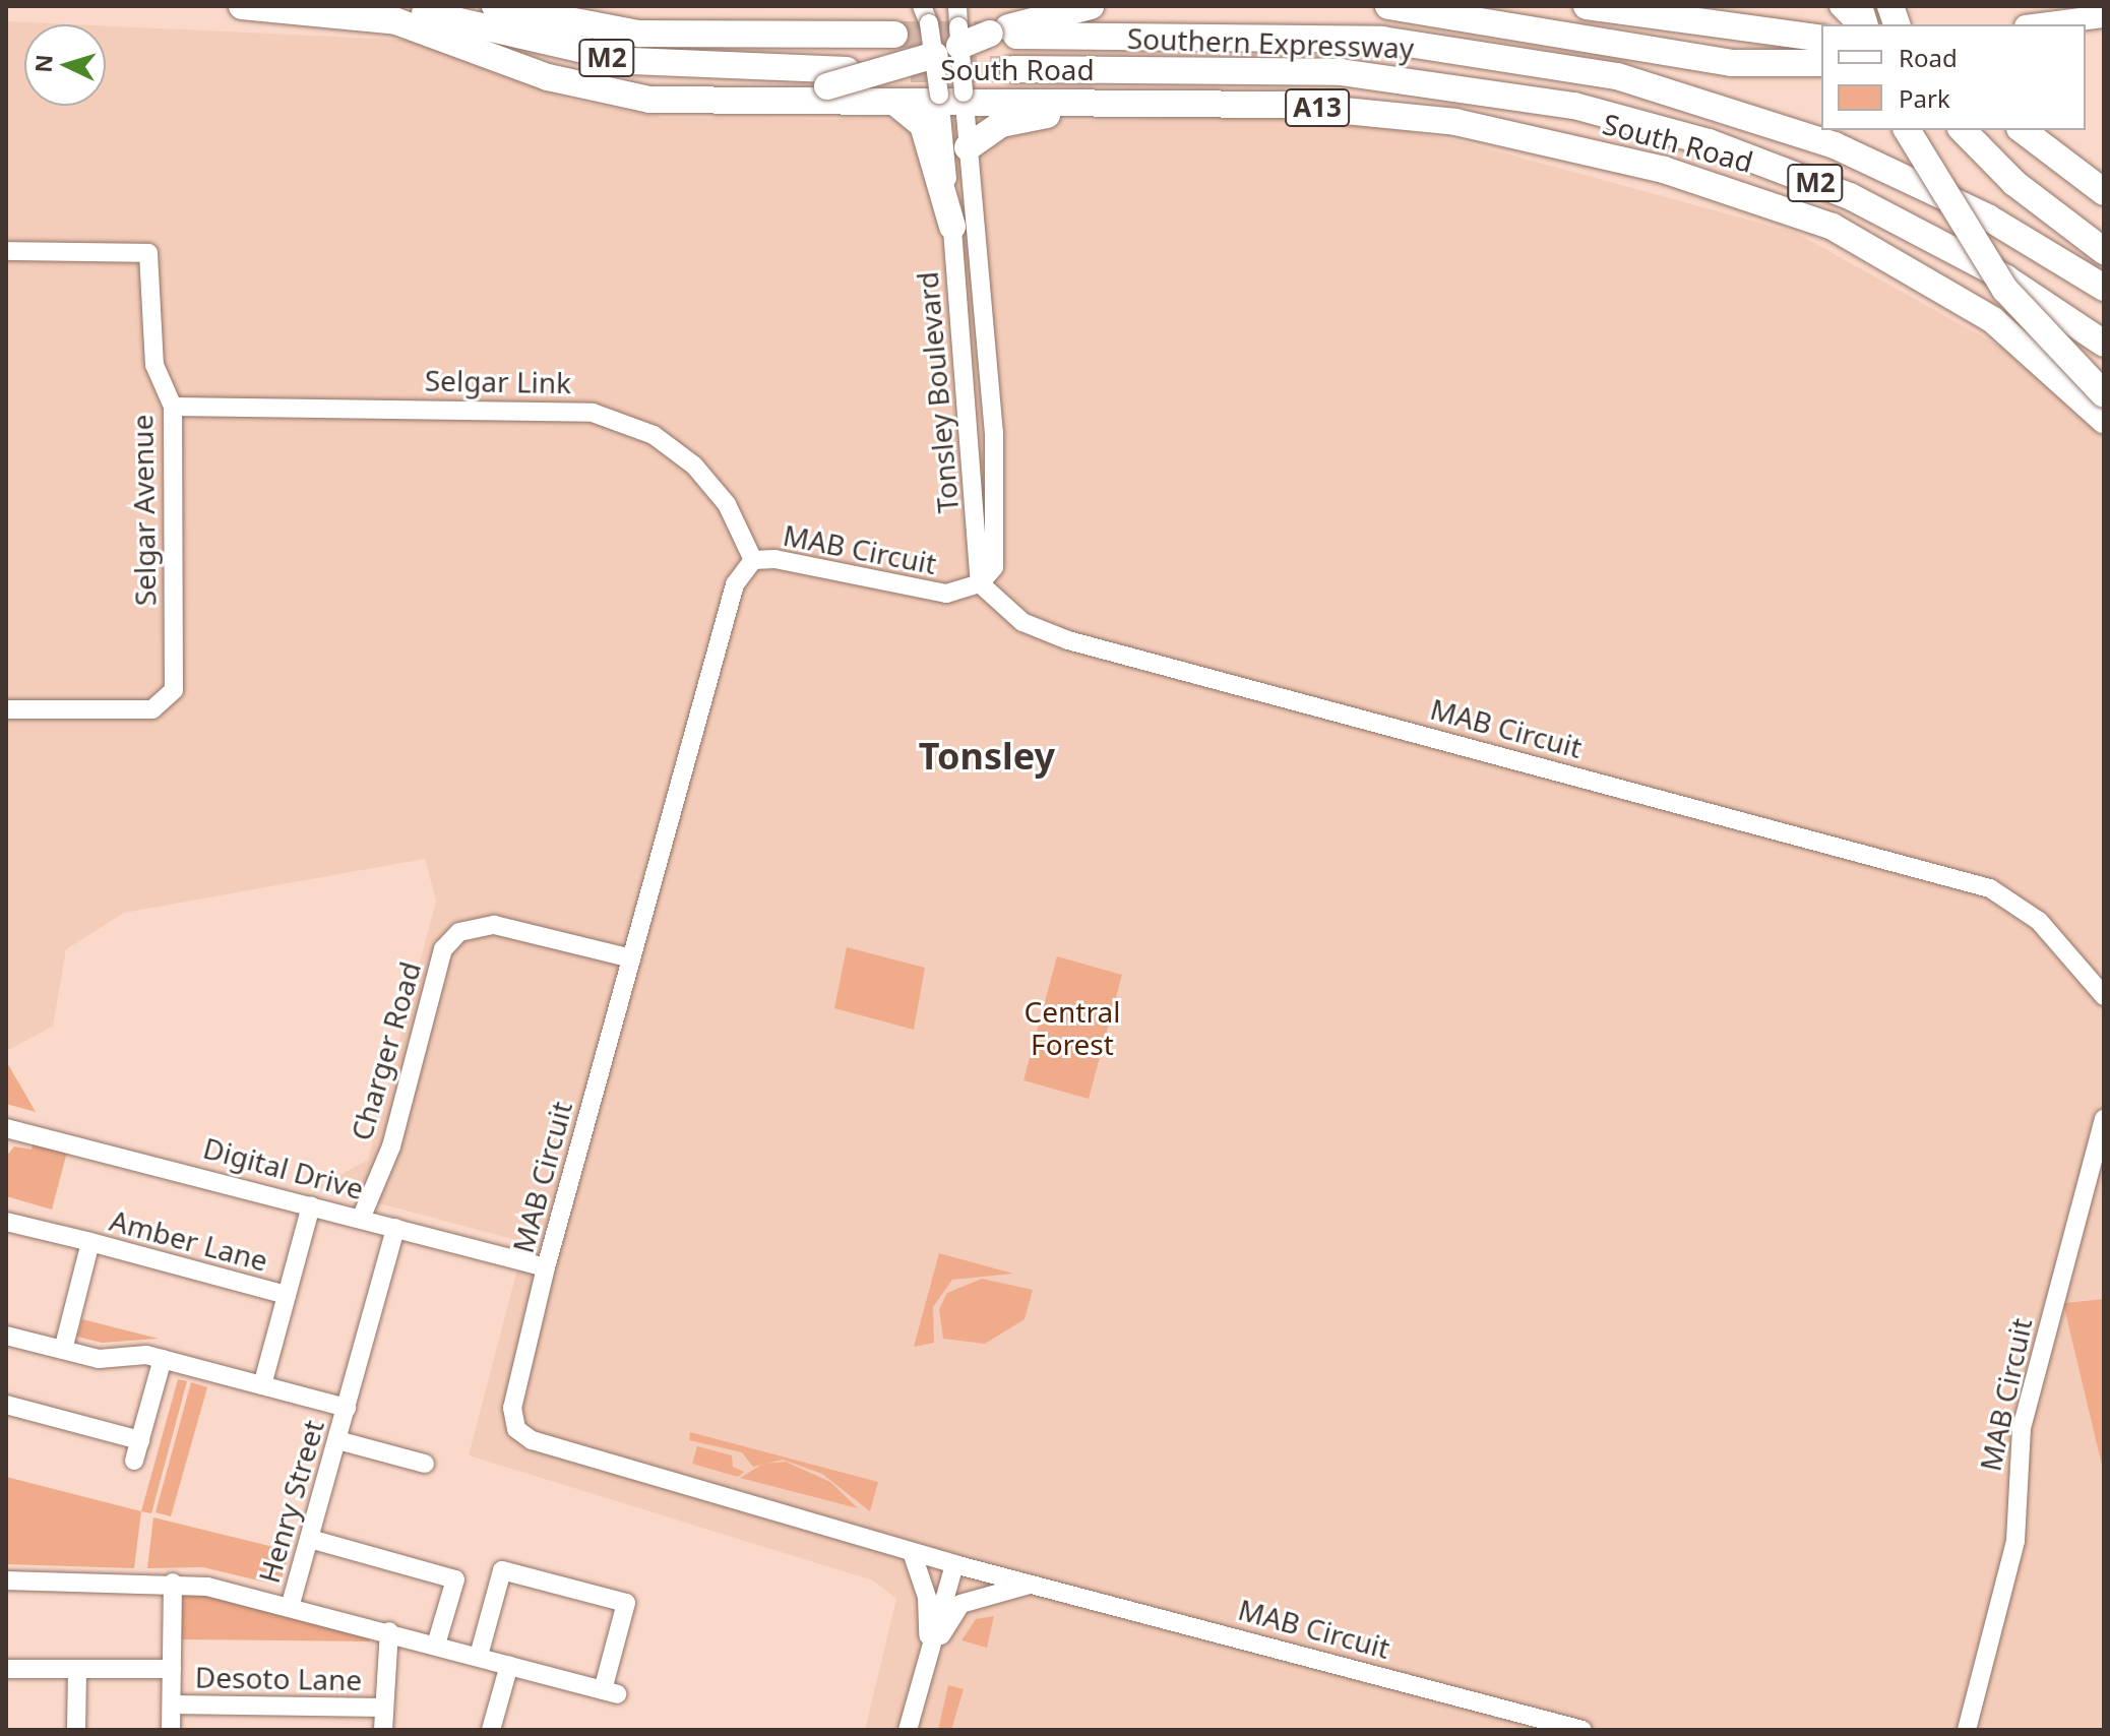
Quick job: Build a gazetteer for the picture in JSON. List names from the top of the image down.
{
  "streets": {
    "highway": [
      "Southern Expressway",
      "M2",
      "South Road",
      "A13"
    ],
    "street": [
      "Selgar Link",
      "Tonsley Boulevard",
      "Selgar Avenue",
      "MAB Circuit",
      "Charger Road",
      "Digital Drive",
      "Amber Lane",
      "Henry Street",
      "Desoto Lane"
    ]
  },
  "crossings": [
    ["South Road", "Tonsley Boulevard"],
    ["Selgar Link", "Selgar Avenue"],
    ["Selgar Link", "MAB Circuit"],
    ["Tonsley Boulevard", "MAB Circuit"],
    ["MAB Circuit", "Charger Road"],
    ["MAB Circuit", "Digital Drive"],
    ["Charger Road", "Digital Drive"],
    ["Digital Drive", "Henry Street"]
  ],
  "districts": ["Tonsley"],
  "parks": ["Central Forest"],
  "legend": ["Road", "Park"],
  "north": "left"
}
